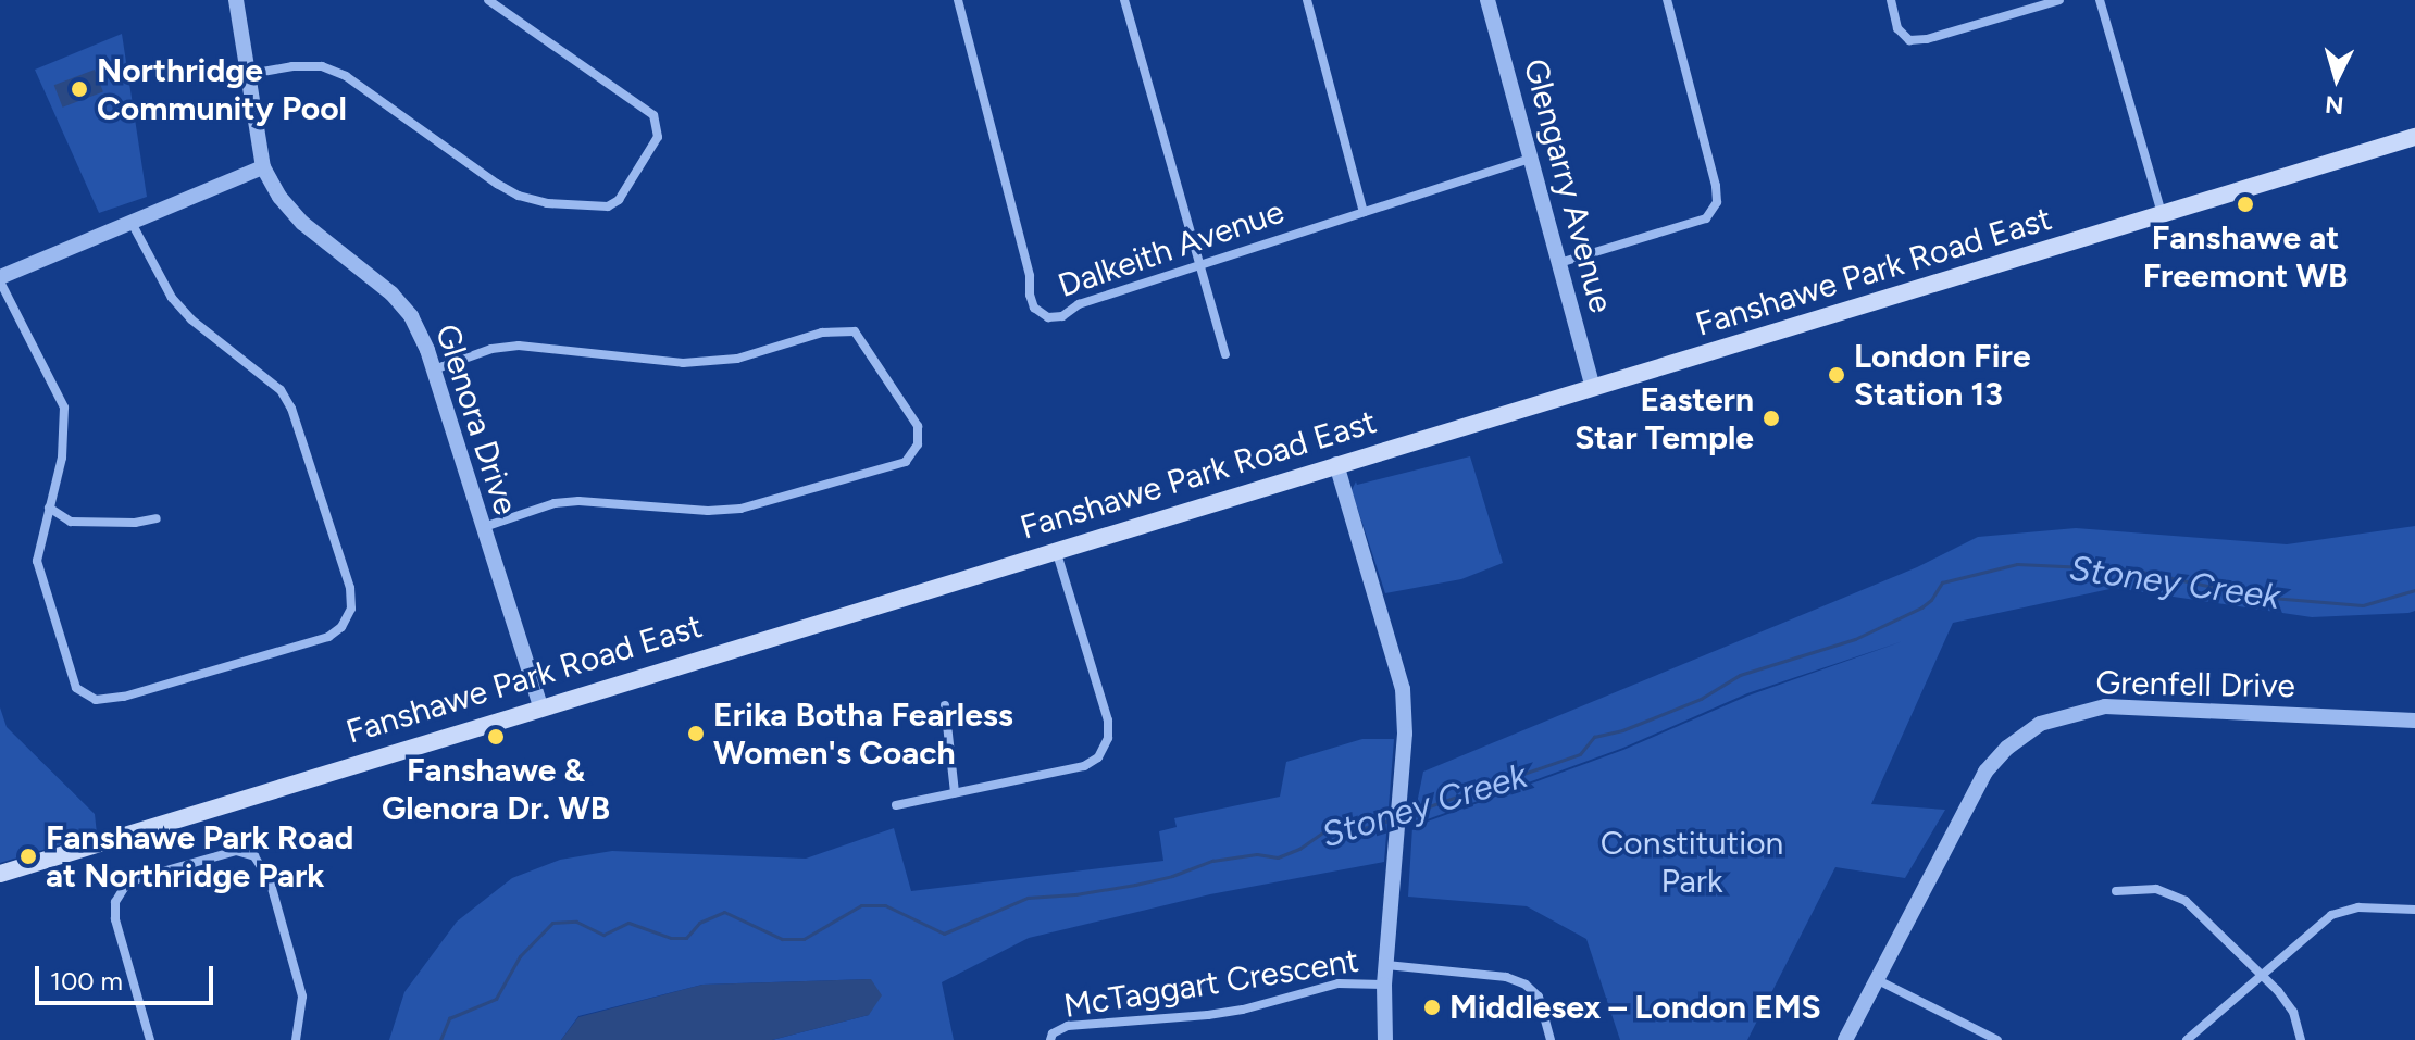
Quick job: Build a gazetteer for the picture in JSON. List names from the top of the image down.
{
  "streets": {
    "main road": ["Fanshawe Park Road East"],
    "street": [
      "Glengarry Avenue",
      "Dalkeith Avenue",
      "Glenora Drive",
      "Grenfell Drive",
      "McTaggart Crescent"
    ]
  },
  "crossings": [
    ["Glengarry Avenue", "Dalkeith Avenue"],
    ["Glengarry Avenue", "Fanshawe Park Road East"],
    ["Fanshawe Park Road East", "Glenora Drive"]
  ],
  "water": ["Stoney Creek"],
  "parks": ["Constitution Park"],
  "places": [
    "Northridge Community Pool",
    "Fanshawe at Freemont WB",
    "London Fire Station 13",
    "Eastern Star Temple",
    "Erika Botha Fearless Women's Coach",
    "Fanshawe & Glenora Dr. WB",
    "Fanshawe Park Road at Northridge Park",
    "Middlesex – London EMS"
  ],
  "scale_bar": "100 m",
  "north": "bottom"
}
